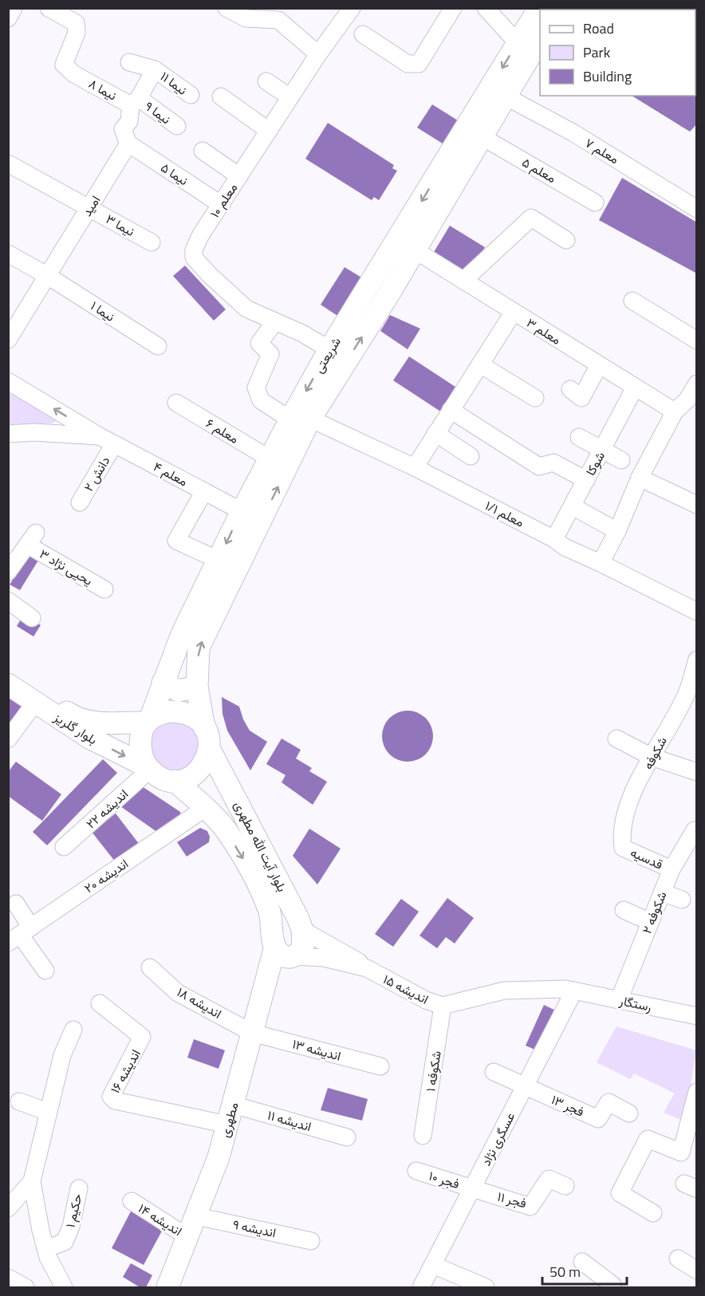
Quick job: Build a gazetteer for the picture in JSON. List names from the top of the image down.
{
  "streets": {
    "main road": [
      "شریعتی",
      "بلوار گلریز",
      "بلوار آیت الله مطهری",
      "مطهری"
    ],
    "street": [
      "نیما ۱۱",
      "نیما ۸",
      "نیما ۹",
      "معلم ۷",
      "معلم ۵",
      "نیما ۵",
      "معلم ۱۰",
      "امید",
      "نیما ۳",
      "نیما ۱",
      "معلم ۳",
      "معلم ۶",
      "شوکا",
      "دانش ۲",
      "معلم ۴",
      "معلم ۱/۱",
      "یحیی نژاد ۳",
      "شکوفه",
      "اندیشه ۲۲",
      "قدسیه",
      "اندیشه ۲۰",
      "شکوفه ۲",
      "اندیشه ۱۵",
      "اندیشه ۱۸",
      "رستگار",
      "اندیشه ١٣",
      "اندیشه ۱۶",
      "شکوفه ۱",
      "فجر ۱۳",
      "اندیشه ۱۱",
      "عسگری نژاد",
      "فجر ۱۰",
      "فجر ۱۱",
      "حکیم ۱",
      "اندیشه ۱۴",
      "اندیشه ۹"
    ]
  },
  "crossings": [
    ["نیما ۸", "نیما ۹"],
    ["معلم ۷", "شریعتی"],
    ["معلم ۵", "شریعتی"],
    ["نیما ۵", "معلم ۱۰"],
    ["نیما ۵", "امید"],
    ["معلم ۱۰", "شریعتی"],
    ["معلم ۱۰", "معلم ۱/۱"],
    ["امید", "نیما ۳"],
    ["امید", "نیما ۱"],
    ["معلم ۳", "شریعتی"],
    ["معلم ۳", "شوکا"],
    ["شریعتی", "معلم ۶"],
    ["شریعتی", "معلم ۴"],
    ["شریعتی", "معلم ۱/۱"],
    ["شریعتی", "بلوار گلریز"],
    ["شریعتی", "اندیشه ۲۲"],
    ["شریعتی", "بلوار آیت الله مطهری"],
    ["شوکا", "معلم ۱/۱"],
    ["دانش ۲", "معلم ۴"],
    ["بلوار گلریز", "اندیشه ۲۲"],
    ["بلوار گلریز", "بلوار آیت الله مطهری"],
    ["شکوفه", "قدسیه"],
    ["اندیشه ۲۲", "بلوار آیت الله مطهری"],
    ["بلوار آیت الله مطهری", "اندیشه ۲۰"],
    ["بلوار آیت الله مطهری", "اندیشه ۱۵"],
    ["بلوار آیت الله مطهری", "مطهری"],
    ["قدسیه", "شکوفه ۲"],
    ["شکوفه ۲", "رستگار"],
    ["اندیشه ۱۵", "رستگار"],
    ["اندیشه ۱۵", "شکوفه ۱"],
    ["اندیشه ۱۵", "مطهری"],
    ["اندیشه ۱۵", "عسگری نژاد"],
    ["اندیشه ۱۸", "اندیشه ١٣"],
    ["اندیشه ۱۸", "مطهری"],
    ["رستگار", "عسگری نژاد"],
    ["اندیشه ١٣", "مطهری"],
    ["اندیشه ۱۶", "مطهری"],
    ["اندیشه ۱۶", "اندیشه ۱۱"],
    ["فجر ۱۳", "عسگری نژاد"],
    ["مطهری", "اندیشه ۱۱"],
    ["مطهری", "اندیشه ۱۴"],
    ["مطهری", "اندیشه ۹"],
    ["عسگری نژاد", "فجر ۱۰"],
    ["عسگری نژاد", "فجر ۱۱"],
    ["فجر ۱۰", "فجر ۱۱"]
  ],
  "one_way": ["معلم ۴"],
  "legend": ["Road", "Park", "Building"],
  "scale_bar": "50 m"
}
